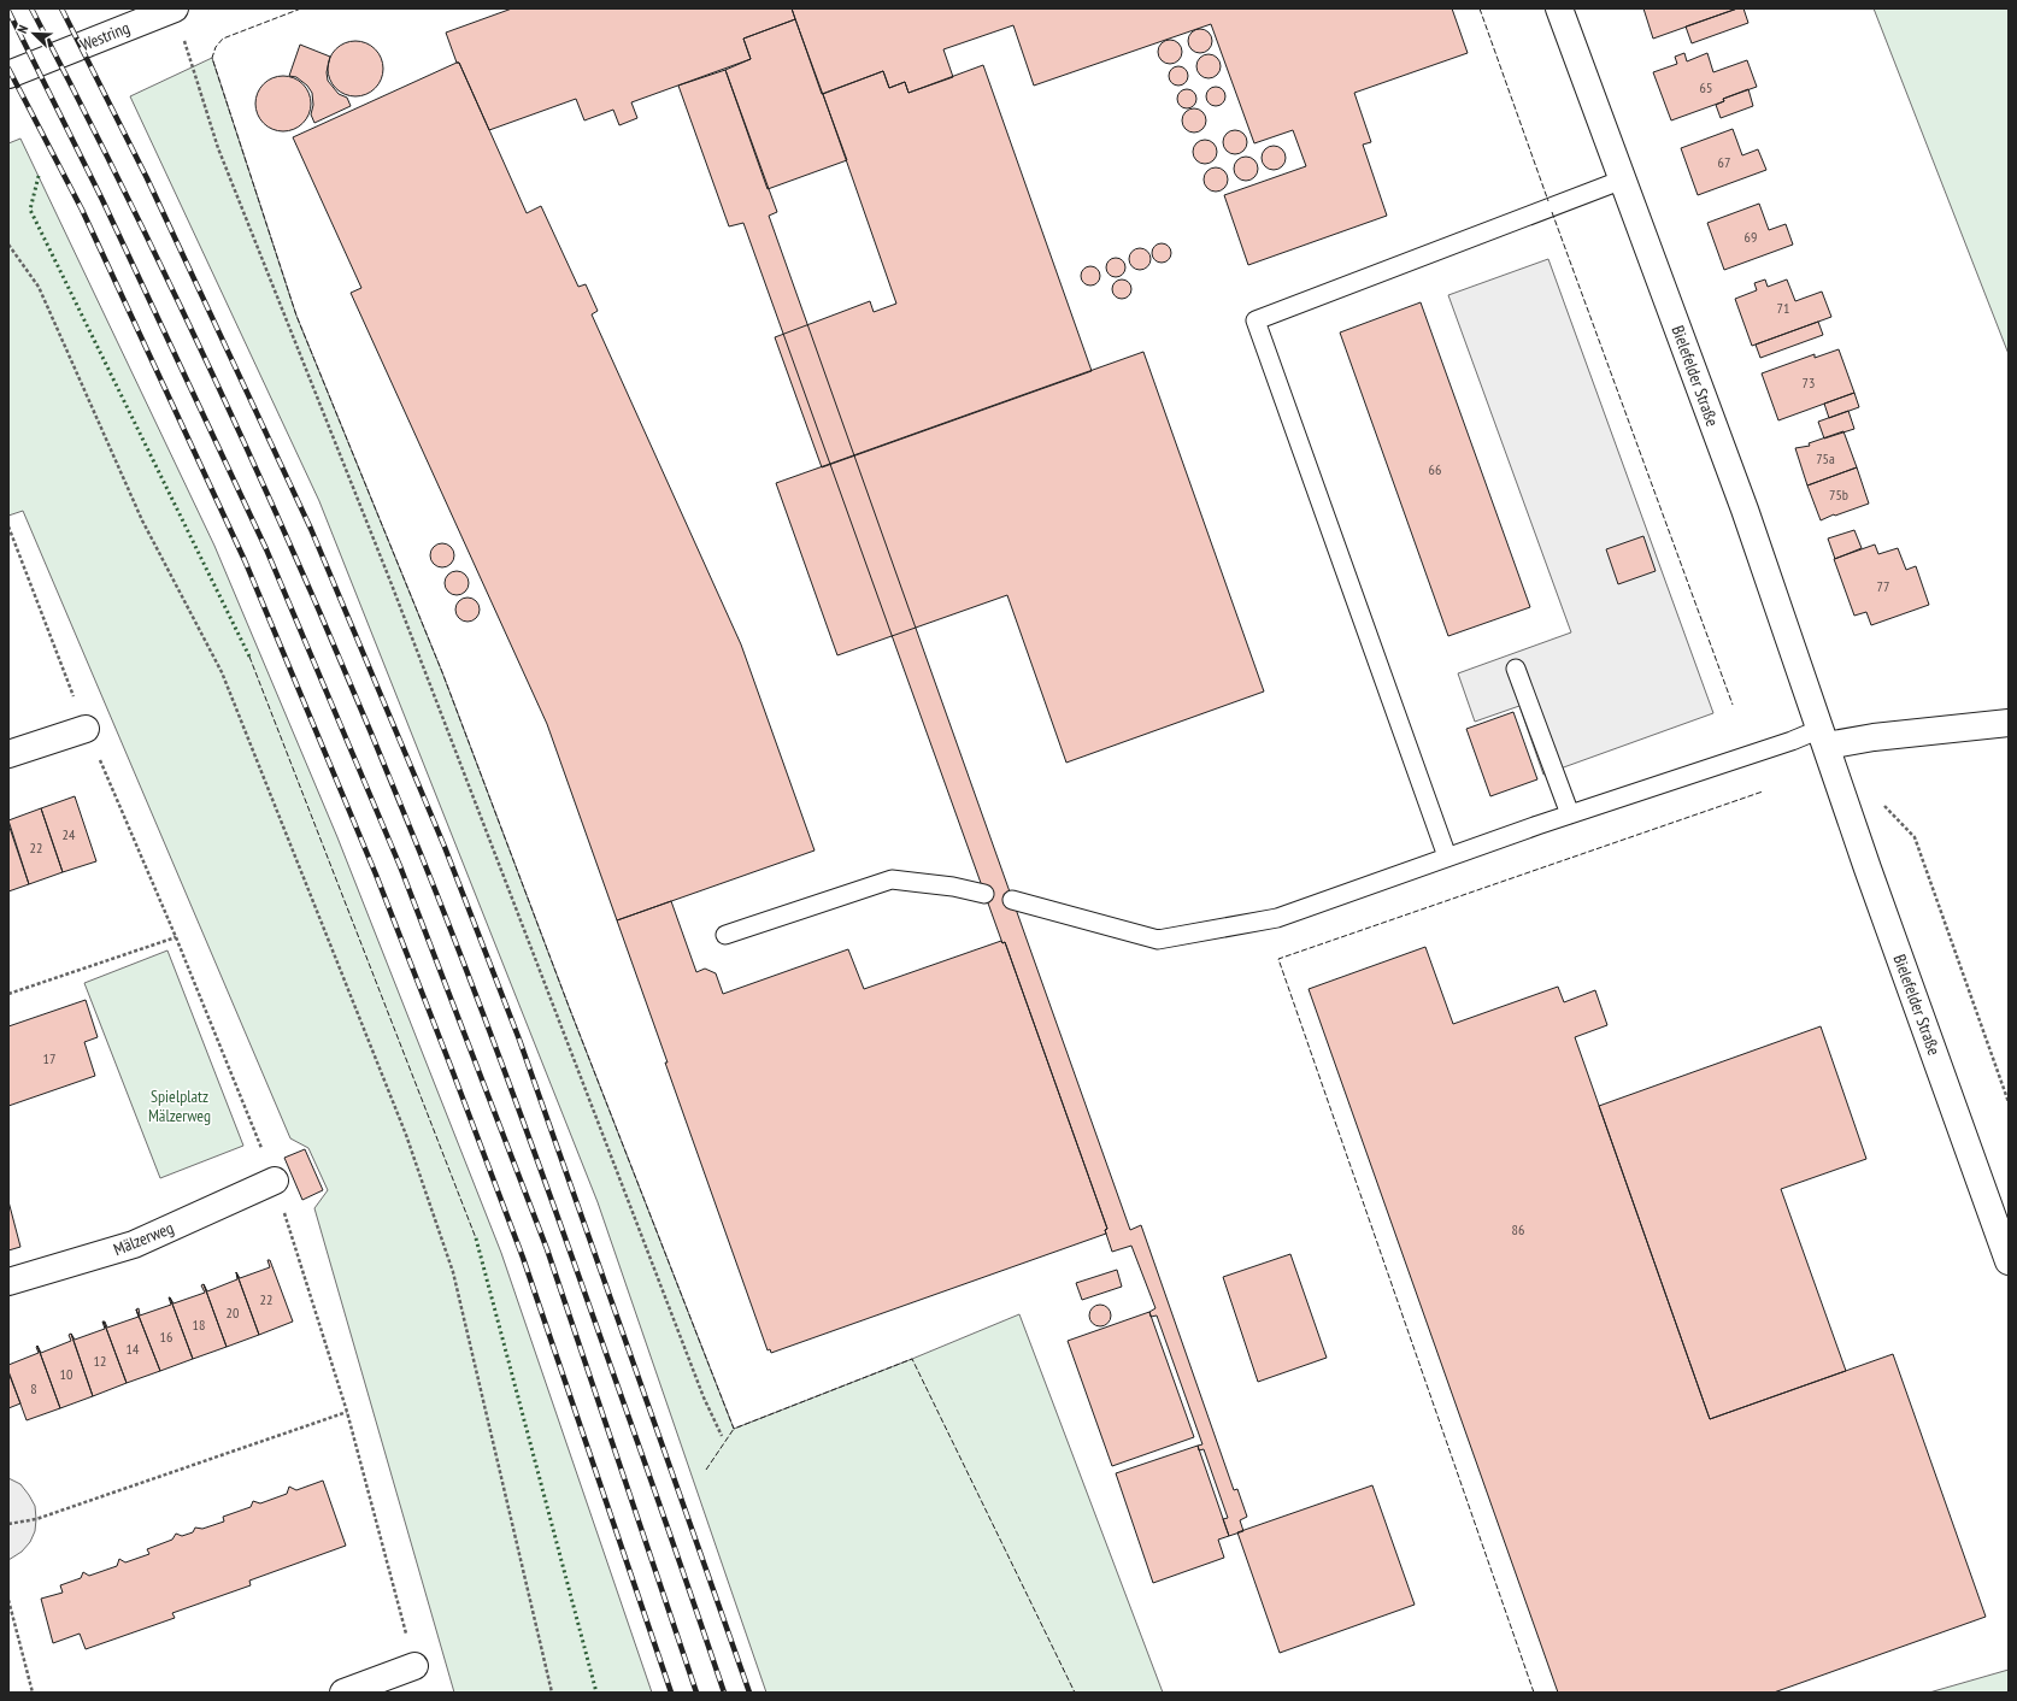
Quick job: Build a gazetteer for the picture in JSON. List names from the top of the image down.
{
  "streets": {
    "street": ["Westring", "Bielefelder Straße", "Mälzerweg"]
  },
  "parks": ["Spielplatz Mälzerweg"],
  "house_numbers": [
    "65",
    "67",
    "69",
    "71",
    "73",
    "75a",
    "66",
    "75b",
    "77",
    "24",
    "22",
    "17",
    "86",
    "22",
    "20",
    "18",
    "16",
    "14",
    "12",
    "10",
    "8"
  ],
  "north": "top left"
}
